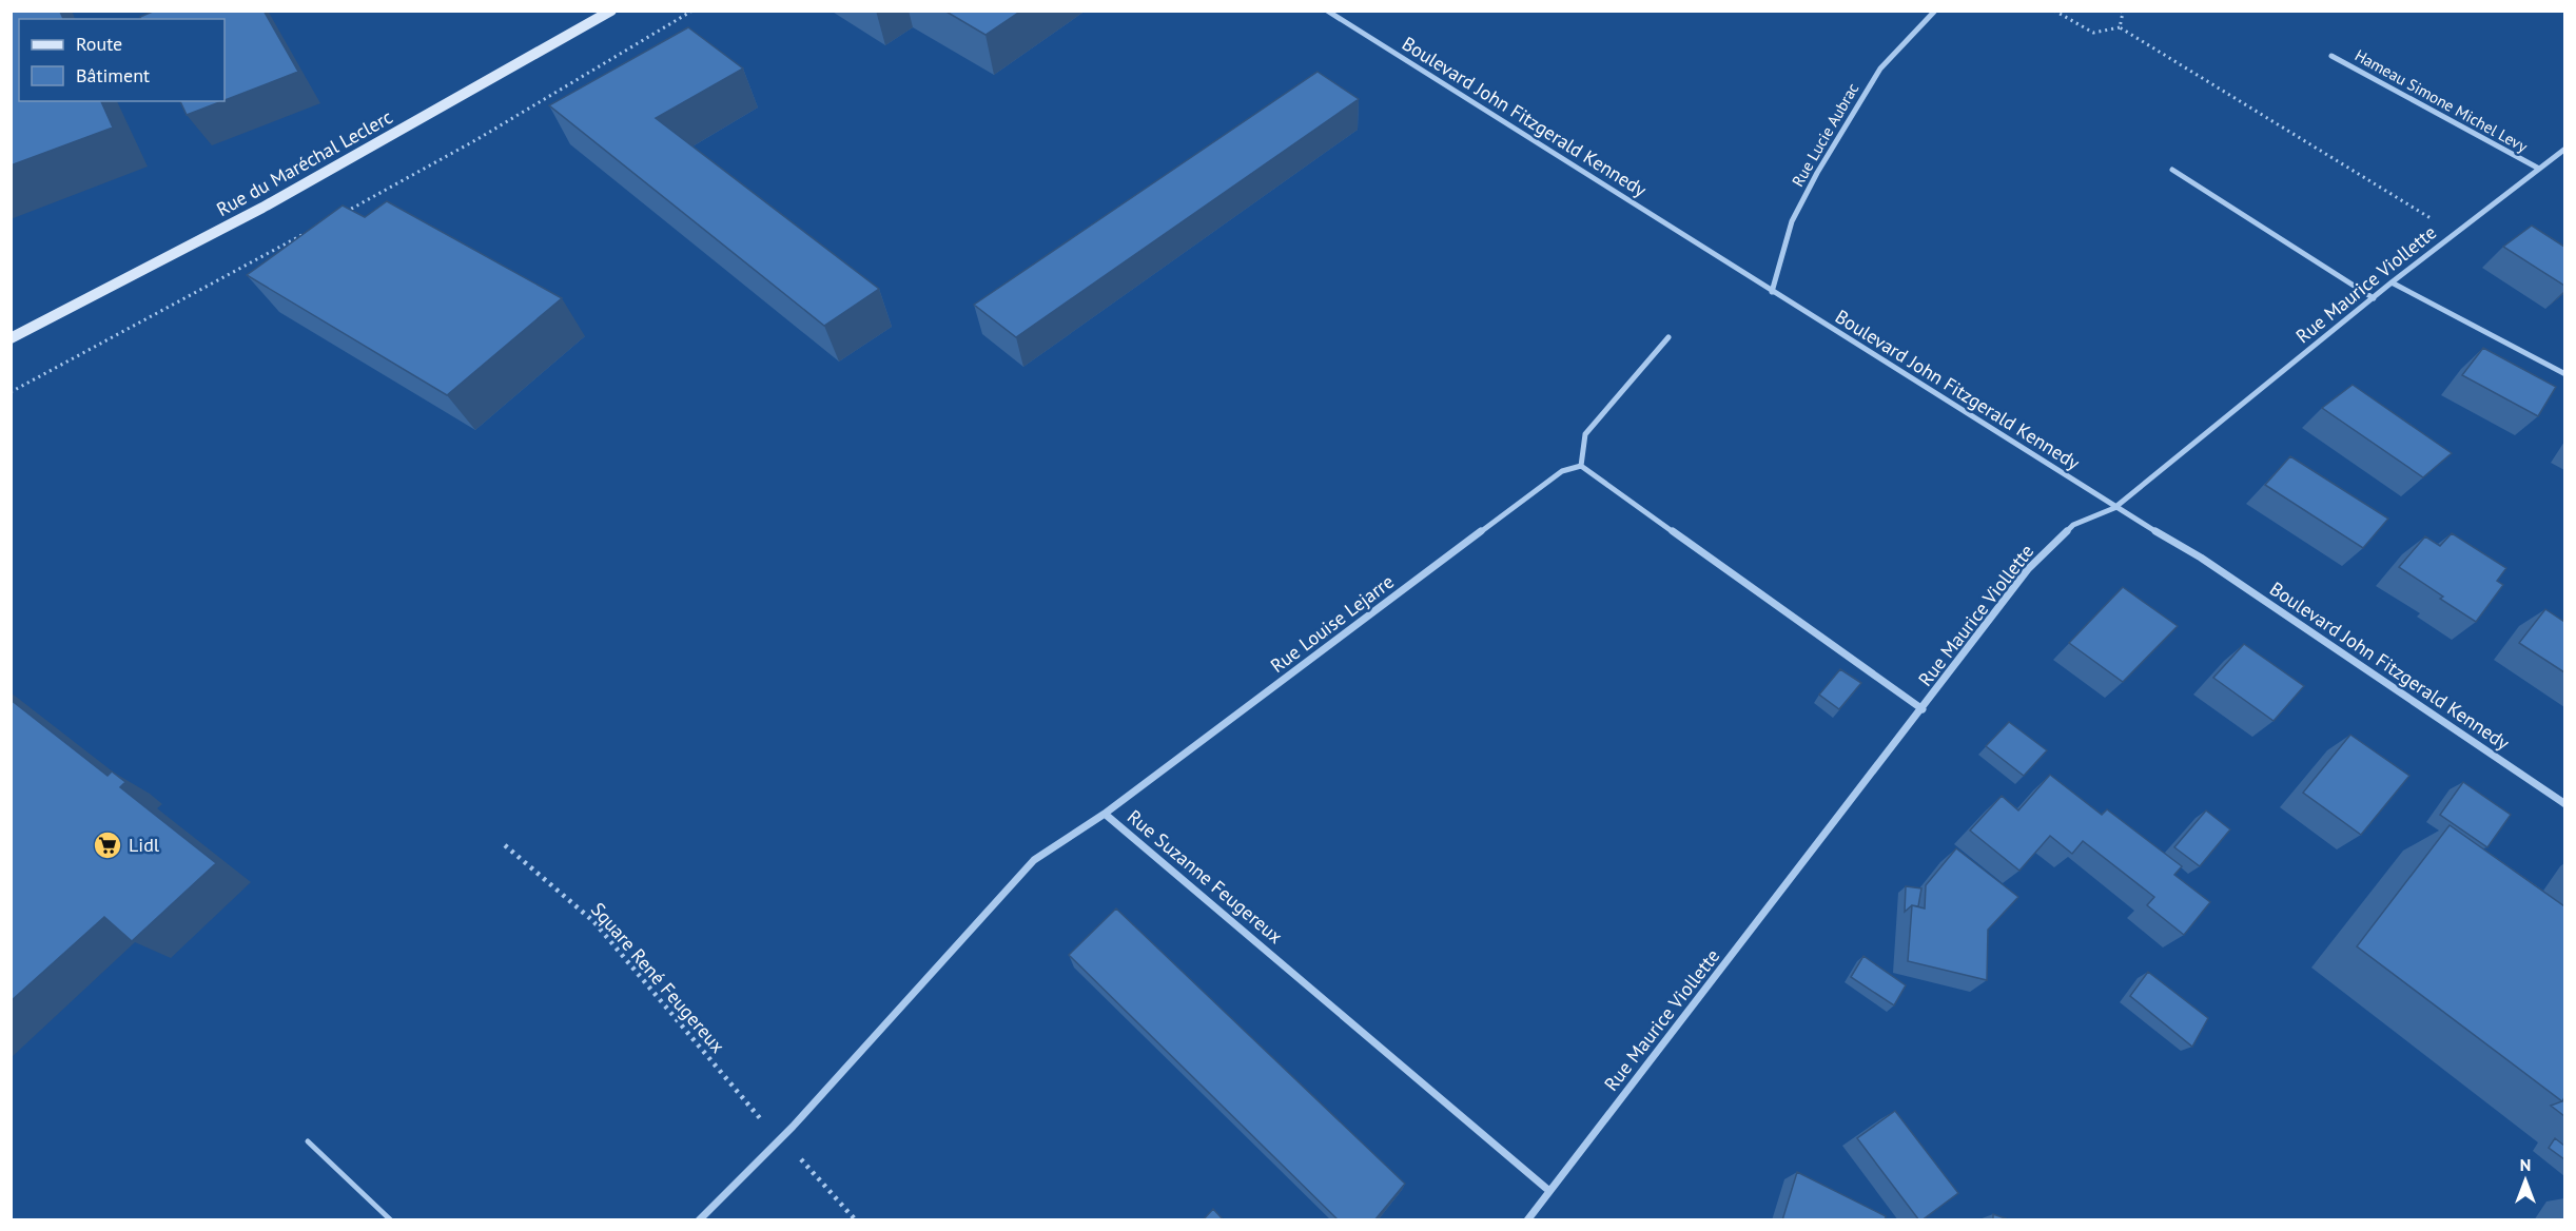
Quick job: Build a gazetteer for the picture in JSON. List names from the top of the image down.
{
  "streets": {
    "main road": ["Rue du Maréchal Leclerc"],
    "street": [
      "Hameau Simone Michel Levy",
      "Boulevard John Fitzgerald Kennedy",
      "Rue Lucie Aubrac",
      "Rue Maurice Viollette",
      "Rue Louise Lejarre",
      "Rue Suzanne Feugereux"
    ],
    "path": ["Square René Feugereux"]
  },
  "crossings": [
    ["Hameau Simone Michel Levy", "Rue Maurice Viollette"],
    ["Boulevard John Fitzgerald Kennedy", "Rue Lucie Aubrac"],
    ["Boulevard John Fitzgerald Kennedy", "Rue Maurice Viollette"],
    ["Rue Maurice Viollette", "Rue Suzanne Feugereux"],
    ["Rue Louise Lejarre", "Rue Suzanne Feugereux"],
    ["Rue Suzanne Feugereux", "Square René Feugereux"]
  ],
  "places": {
    "supermarket": ["Lidl"]
  },
  "legend": ["Route", "Bâtiment"],
  "north": "top"
}
